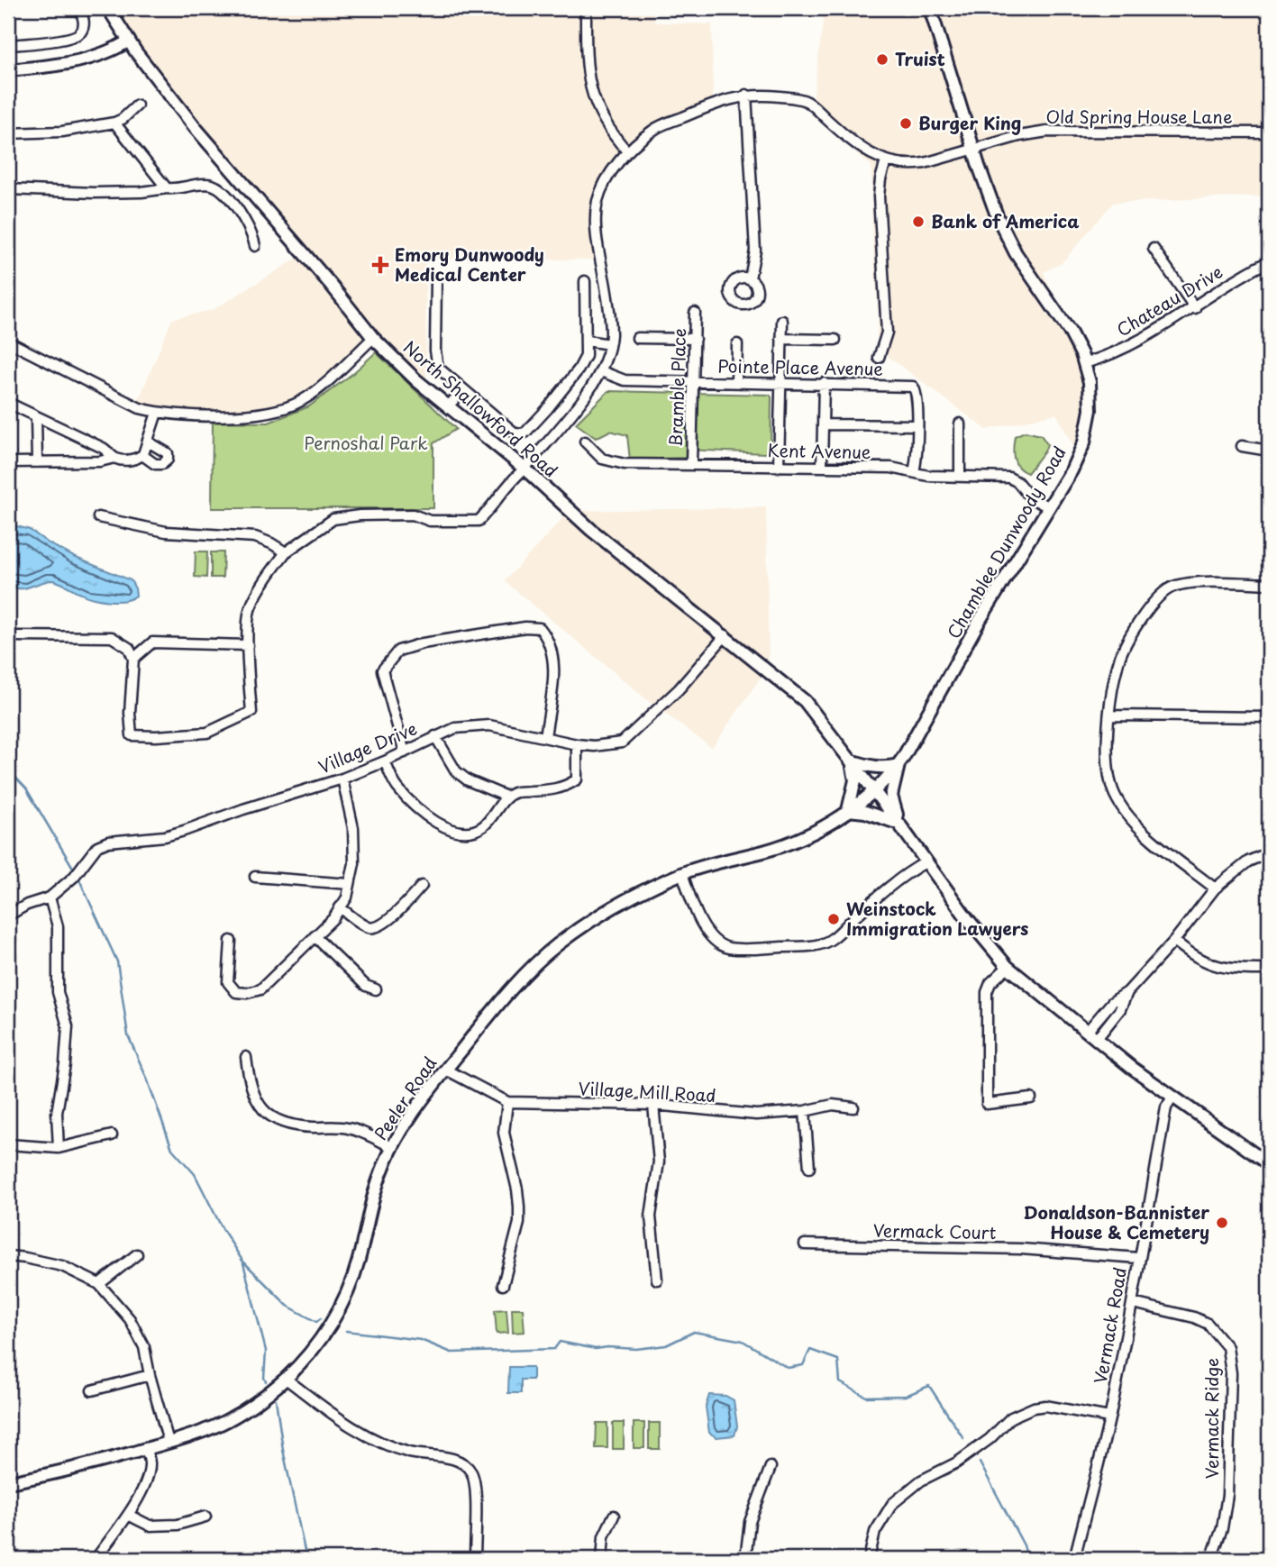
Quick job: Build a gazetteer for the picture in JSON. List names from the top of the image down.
{
  "streets": {
    "street": [
      "Old Spring House Lane",
      "Chateau Drive",
      "Pointe Place Avenue",
      "Bramble Place",
      "North Shallowford Road",
      "Kent Avenue",
      "Chamblee Dunwoody Road",
      "Village Drive",
      "Village Mill Road",
      "Peeler Road",
      "Vermack Court",
      "Vermack Road",
      "Vermack Ridge"
    ]
  },
  "crossings": [
    ["Old Spring House Lane", "Pointe Place Avenue"],
    ["Old Spring House Lane", "North Shallowford Road"],
    ["Old Spring House Lane", "Chamblee Dunwoody Road"],
    ["Chateau Drive", "Chamblee Dunwoody Road"],
    ["Pointe Place Avenue", "Bramble Place"],
    ["Pointe Place Avenue", "Kent Avenue"],
    ["Bramble Place", "Kent Avenue"],
    ["North Shallowford Road", "Chamblee Dunwoody Road"],
    ["North Shallowford Road", "Village Drive"],
    ["North Shallowford Road", "Peeler Road"],
    ["Kent Avenue", "Chamblee Dunwoody Road"],
    ["Chamblee Dunwoody Road", "Peeler Road"],
    ["Village Mill Road", "Peeler Road"],
    ["Vermack Court", "Vermack Road"],
    ["Vermack Road", "Vermack Ridge"]
  ],
  "parks": ["Pernoshal Park"],
  "places": {
    "other": [
      "Truist",
      "Burger King",
      "Bank of America",
      "Weinstock Immigration Lawyers",
      "Donaldson-Bannister House & Cemetery"
    ],
    "health": ["Emory Dunwoody Medical Center"]
  }
}
